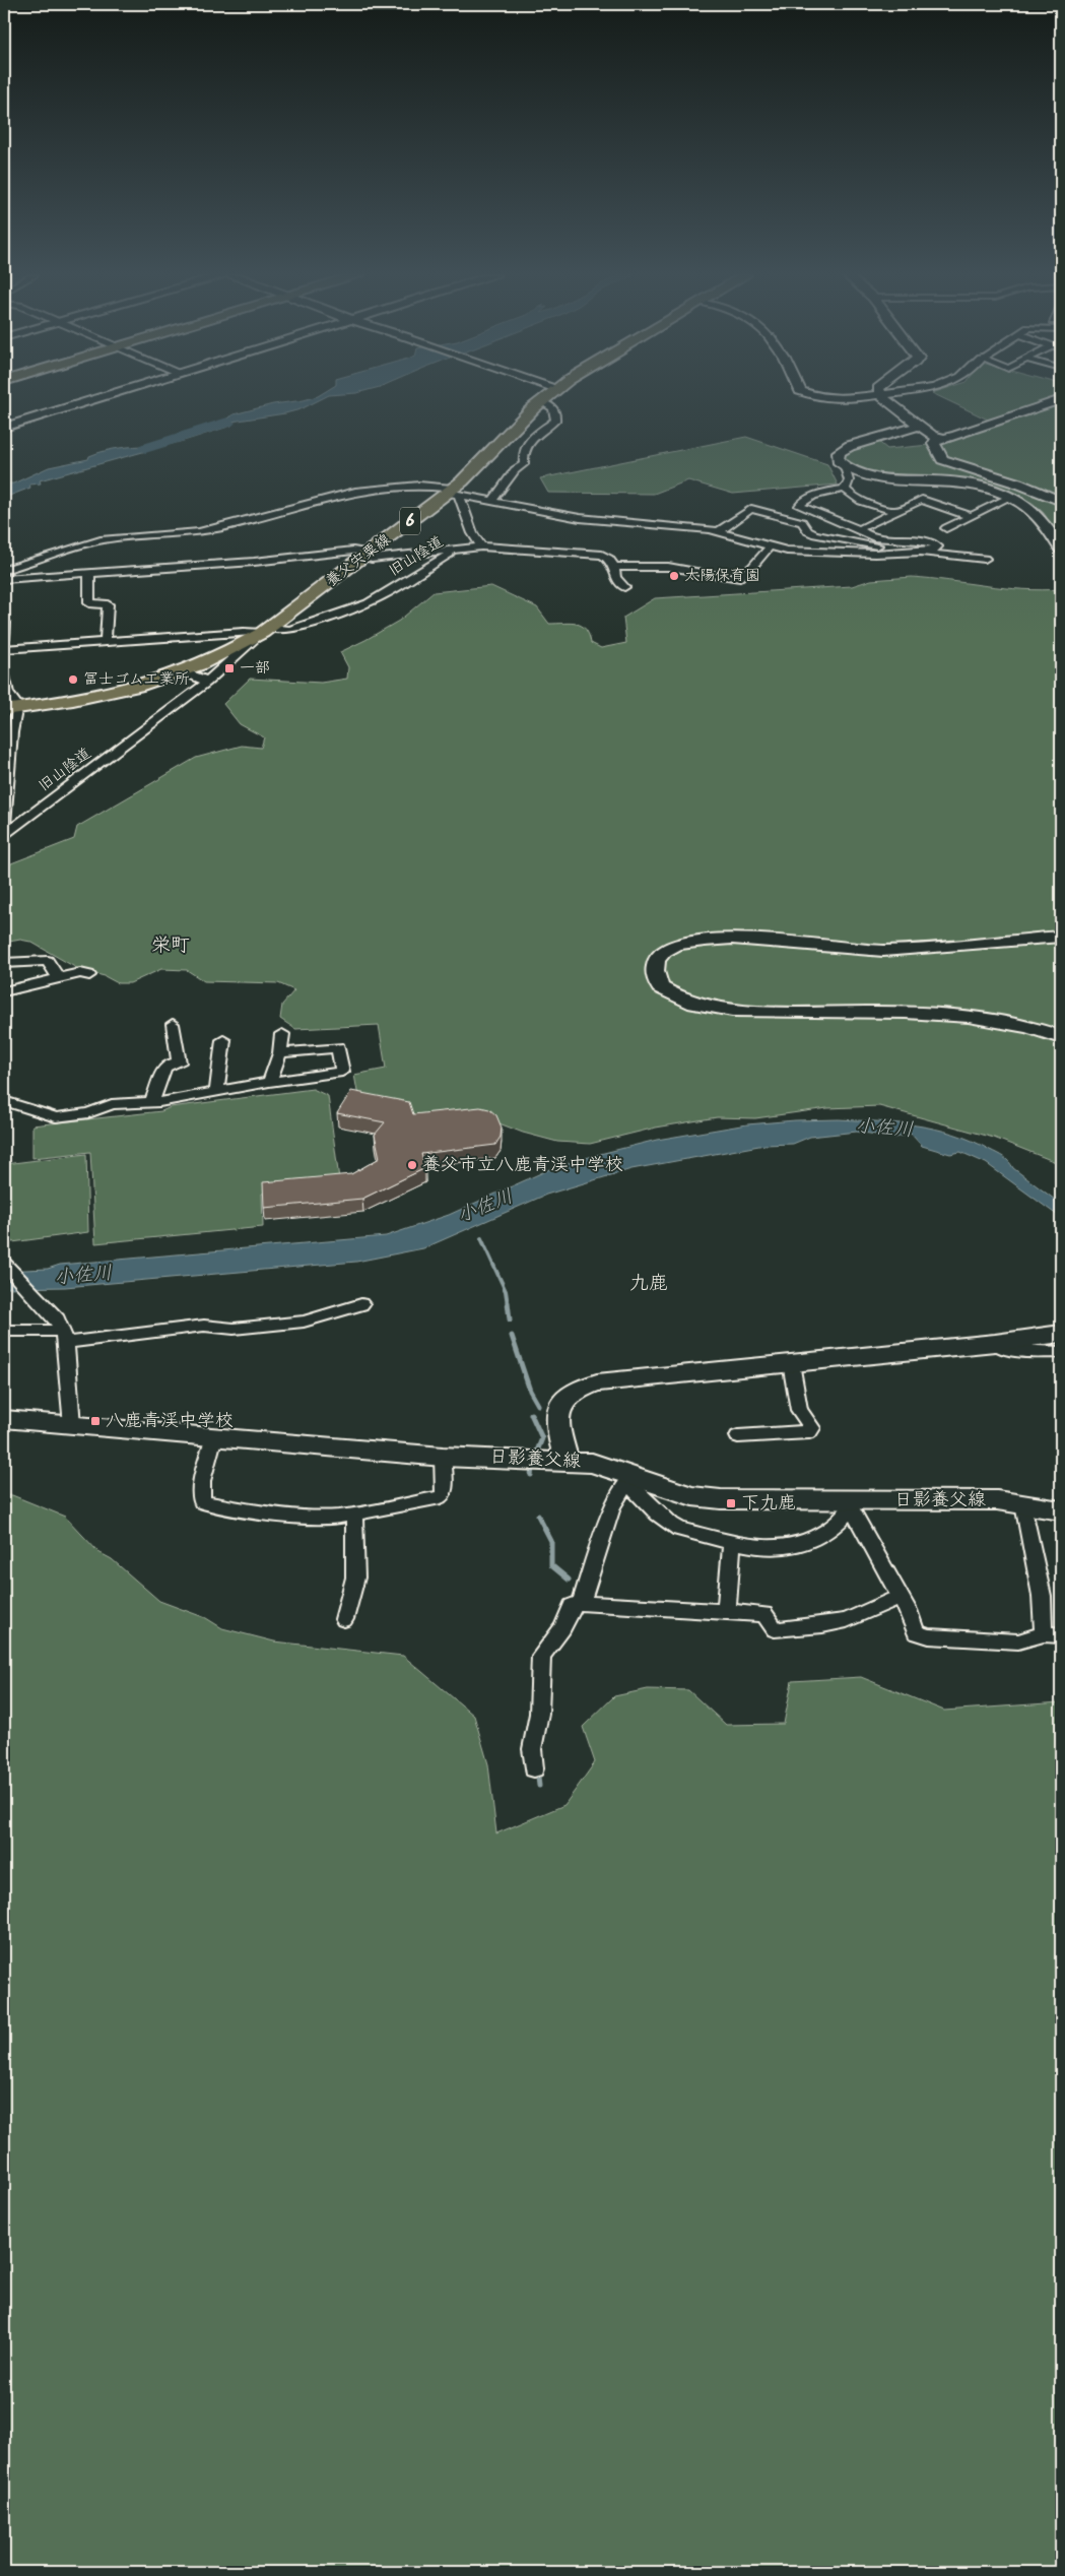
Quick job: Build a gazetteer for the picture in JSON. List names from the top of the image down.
{
  "streets": {
    "main road": ["6", "養父宍粟線"],
    "street": ["旧山陰道", "日影養父線"]
  },
  "crossings": [
    ["旧山陰道", "養父宍粟線"]
  ],
  "districts": ["栄町", "九鹿"],
  "water": ["小佐川"],
  "places": {
    "other": ["太陽保育園", "冨士ゴム工業所", "養父市立八鹿青渓中学校"],
    "transit": ["一部", "八鹿青渓中学校", "下九鹿"]
  }
}
